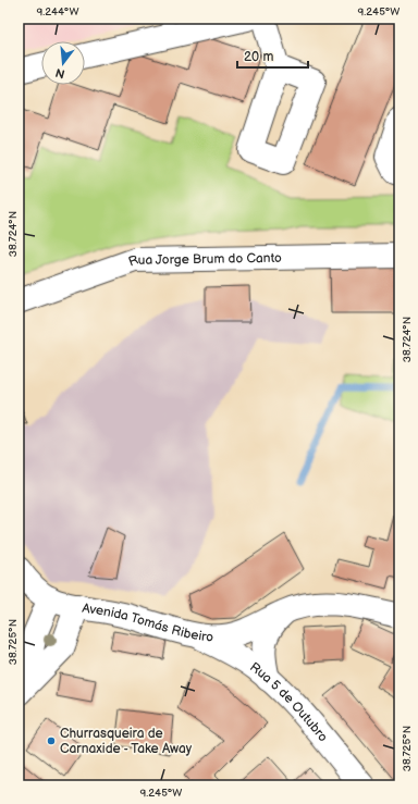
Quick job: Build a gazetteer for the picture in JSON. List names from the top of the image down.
{
  "streets": {
    "street": ["Rua Jorge Brum do Canto", "Avenida Tomás Ribeiro", "Rua 5 de Outubro"]
  },
  "crossings": [
    ["Avenida Tomás Ribeiro", "Rua 5 de Outubro"]
  ],
  "places": ["Churrasqueira de Carnaxide - Take Away"],
  "scale_bar": "20 m",
  "north": "bottom",
  "coordinates": [
    "9.244°W",
    "9.245°W",
    "38.724°N",
    "38.725°N"
  ]
}
